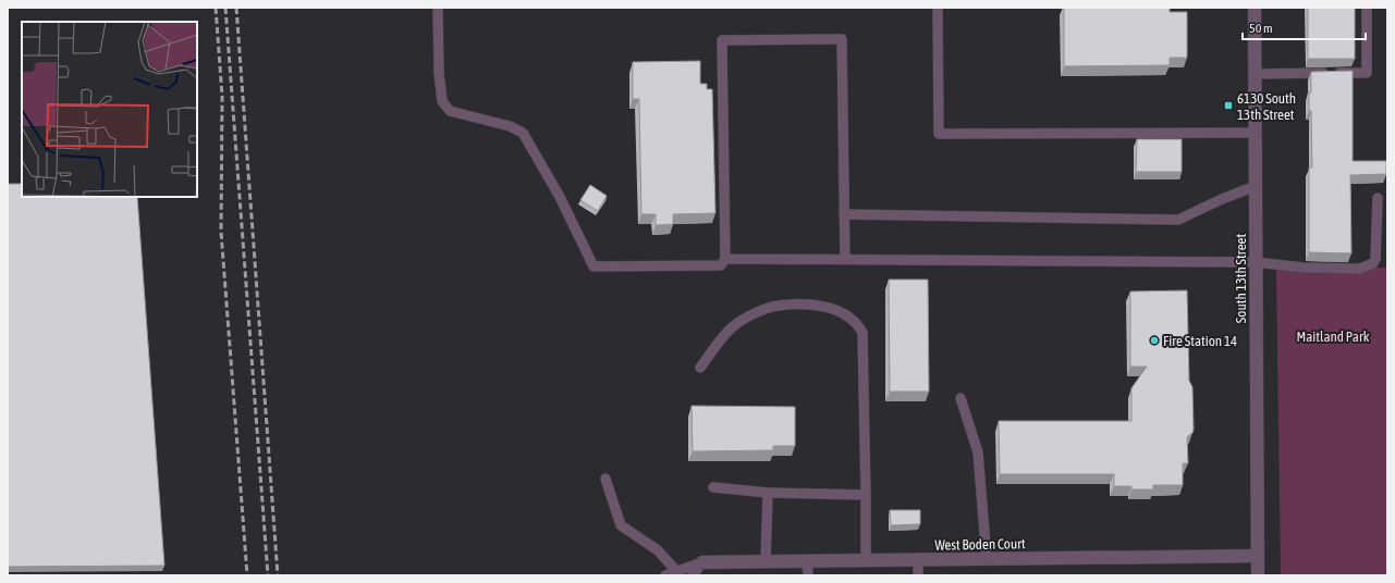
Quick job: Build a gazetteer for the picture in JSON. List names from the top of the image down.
{
  "streets": {
    "street": ["South 13th Street", "West Boden Court"]
  },
  "crossings": [
    ["South 13th Street", "West Boden Court"]
  ],
  "parks": ["Maitland Park"],
  "places": {
    "transit": ["6130 South 13th Street"],
    "other": ["Fire Station 14"]
  },
  "scale_bar": "50 m"
}
